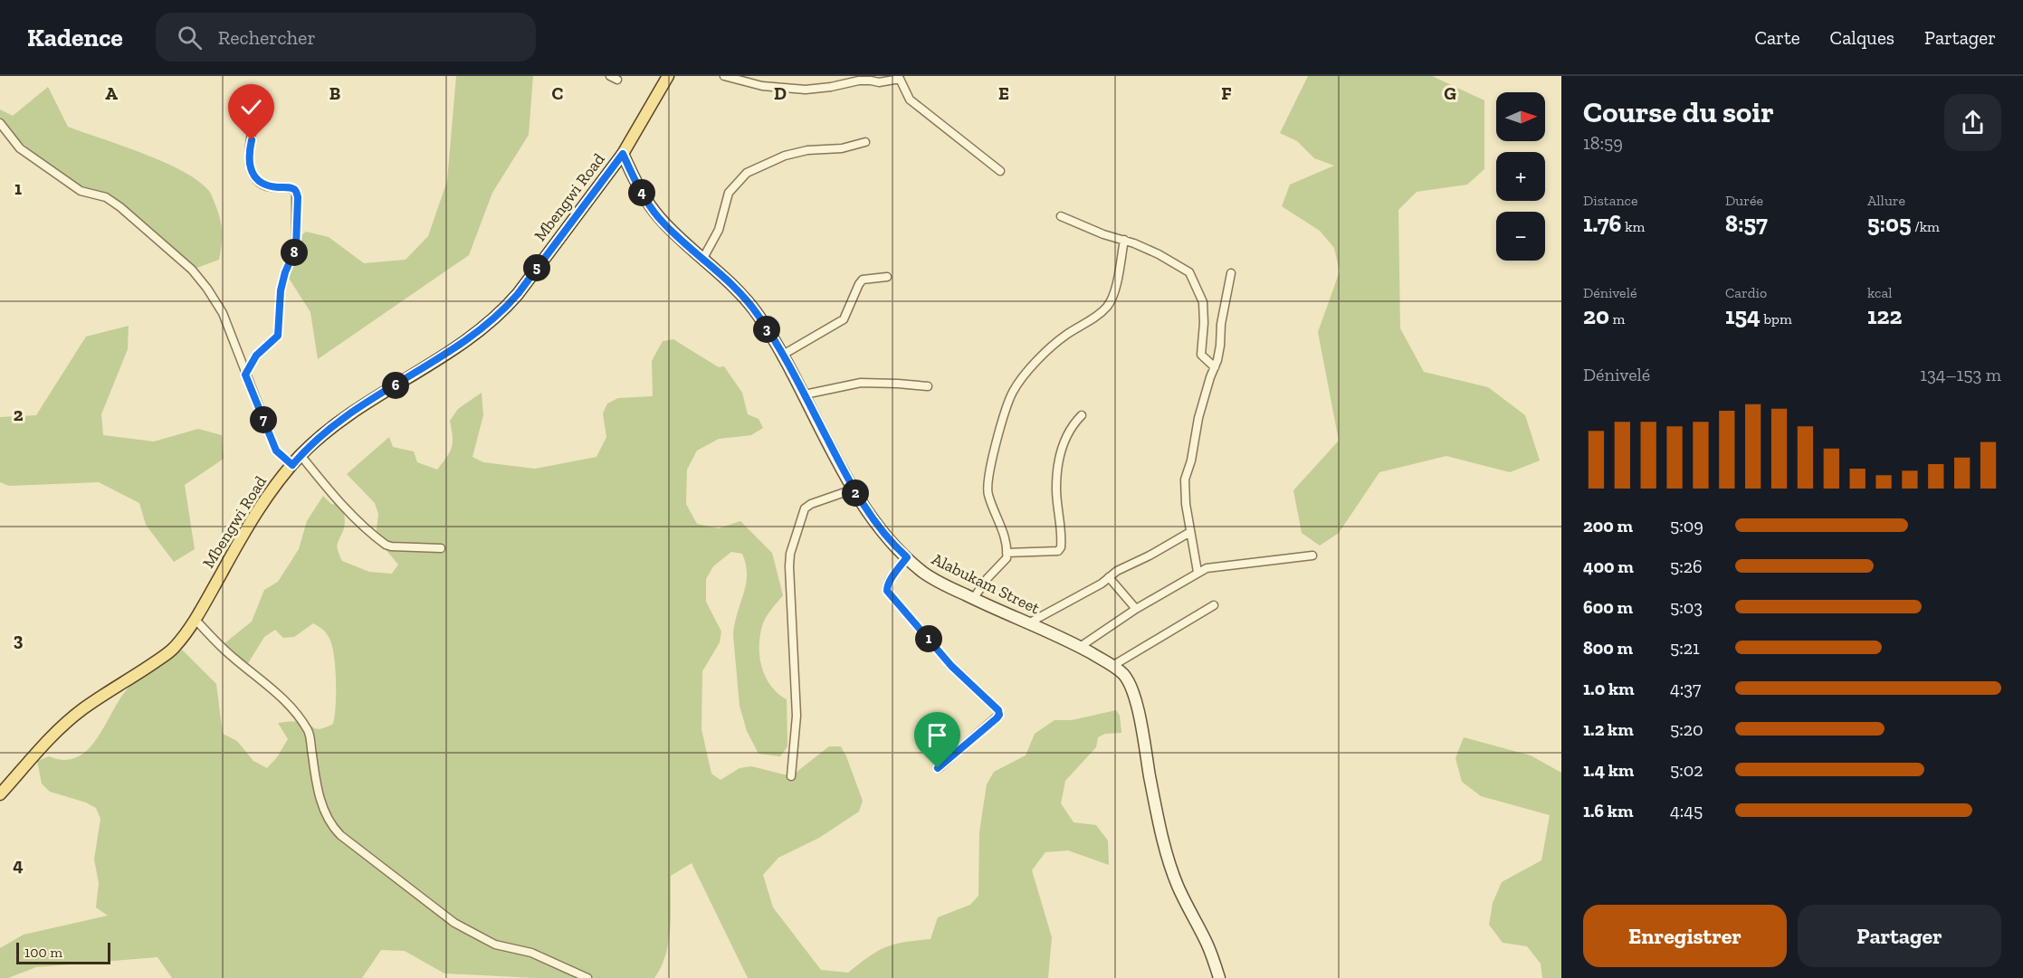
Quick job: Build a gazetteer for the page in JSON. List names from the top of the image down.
{
  "streets": {
    "main road": ["Mbengwi Road"],
    "street": ["Alabukam Street"]
  },
  "crossings": [
    ["Mbengwi Road", "Alabukam Street"]
  ],
  "scale_bar": "100 m",
  "north": "right",
  "page": {
    "header": "Kadence",
    "search": "Rechercher",
    "nav": ["Carte", "Calques", "Partager"],
    "heading": ["Course du soir", "18:59"],
    "map_buttons": ["+", "−"],
    "stats": [
      ["Distance", "1.76 km"],
      ["Durée", "8:57"],
      ["Allure", "5:05 /km"],
      ["Dénivelé", "20 m"],
      ["Cardio", "154 bpm"],
      ["kcal", "122"]
    ],
    "pins": [
      "4",
      "8",
      "5",
      "3",
      "6",
      "7",
      "2",
      "1"
    ],
    "chart": ["Dénivelé", "134–153 m"],
    "list": [
      {
        "name": "200 m",
        "note": "5:09"
      },
      {
        "name": "400 m",
        "note": "5:26"
      },
      {
        "name": "600 m",
        "note": "5:03"
      },
      {
        "name": "800 m",
        "note": "5:21"
      },
      {
        "name": "1.0 km",
        "note": "4:37"
      },
      {
        "name": "1.2 km",
        "note": "5:20"
      },
      {
        "name": "1.4 km",
        "note": "5:02"
      },
      {
        "name": "1.6 km",
        "note": "4:45"
      }
    ],
    "buttons": ["Enregistrer", "Partager"],
    "scale": "100 m"
  },
  "grid": {
    "columns": [
      "A",
      "B",
      "C",
      "D",
      "E",
      "F",
      "G"
    ],
    "rows": [
      "1",
      "2",
      "3",
      "4"
    ]
  }
}
